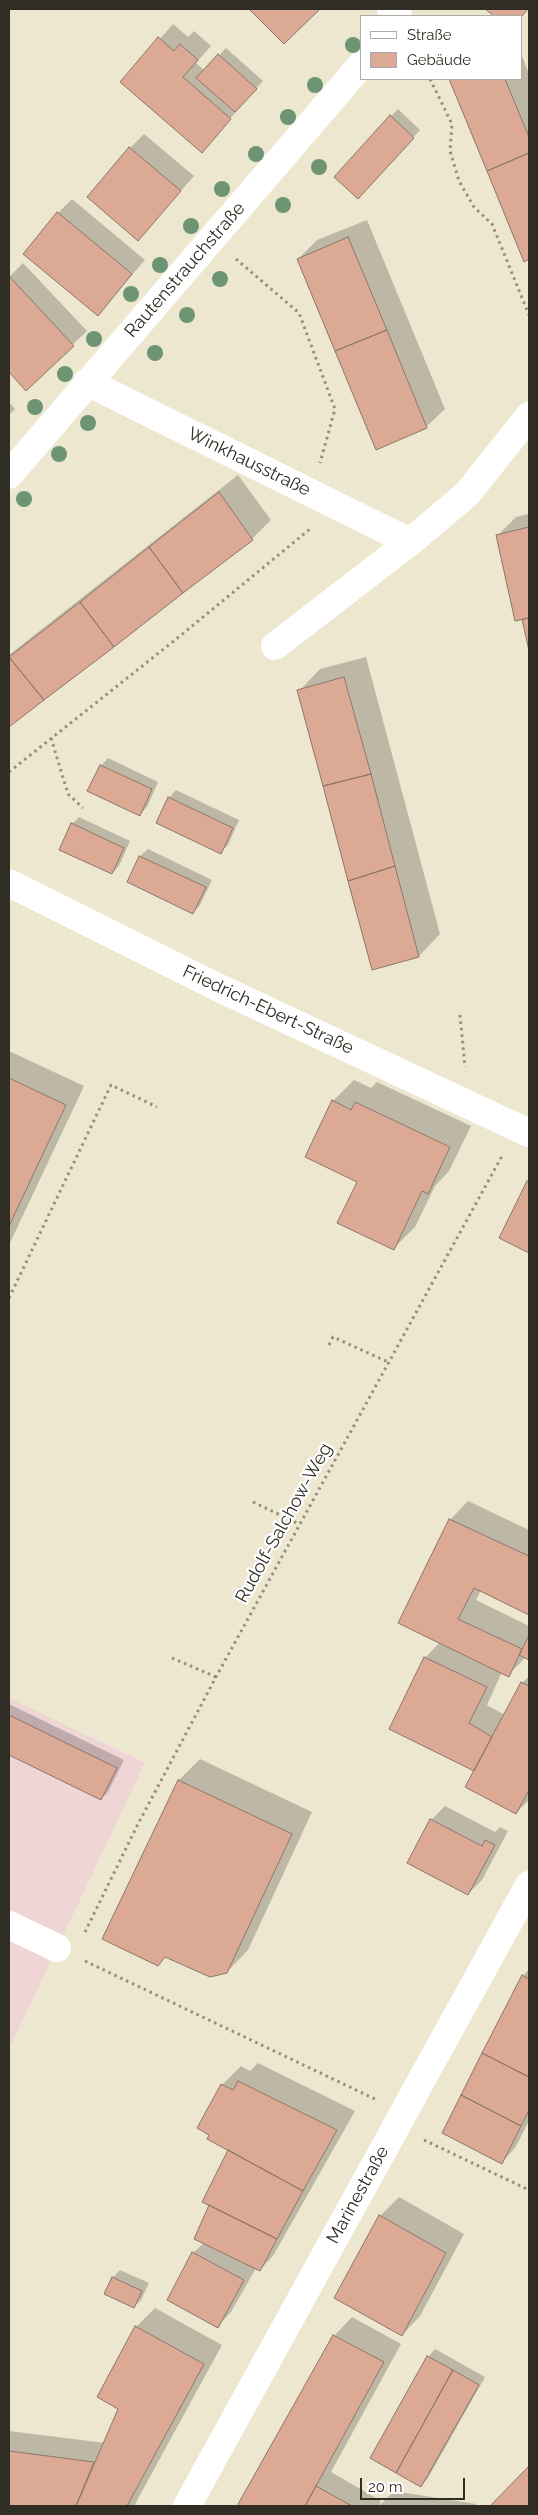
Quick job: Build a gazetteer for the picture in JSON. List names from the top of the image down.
{
  "streets": {
    "street": [
      "Rautenstrauchstraße",
      "Winkhausstraße",
      "Friedrich-Ebert-Straße",
      "Marinestraße"
    ],
    "path": ["Rudolf-Salchow-Weg"]
  },
  "crossings": [
    ["Rautenstrauchstraße", "Winkhausstraße"],
    ["Friedrich-Ebert-Straße", "Rudolf-Salchow-Weg"]
  ],
  "legend": ["Straße", "Gebäude"],
  "scale_bar": "20 m"
}
